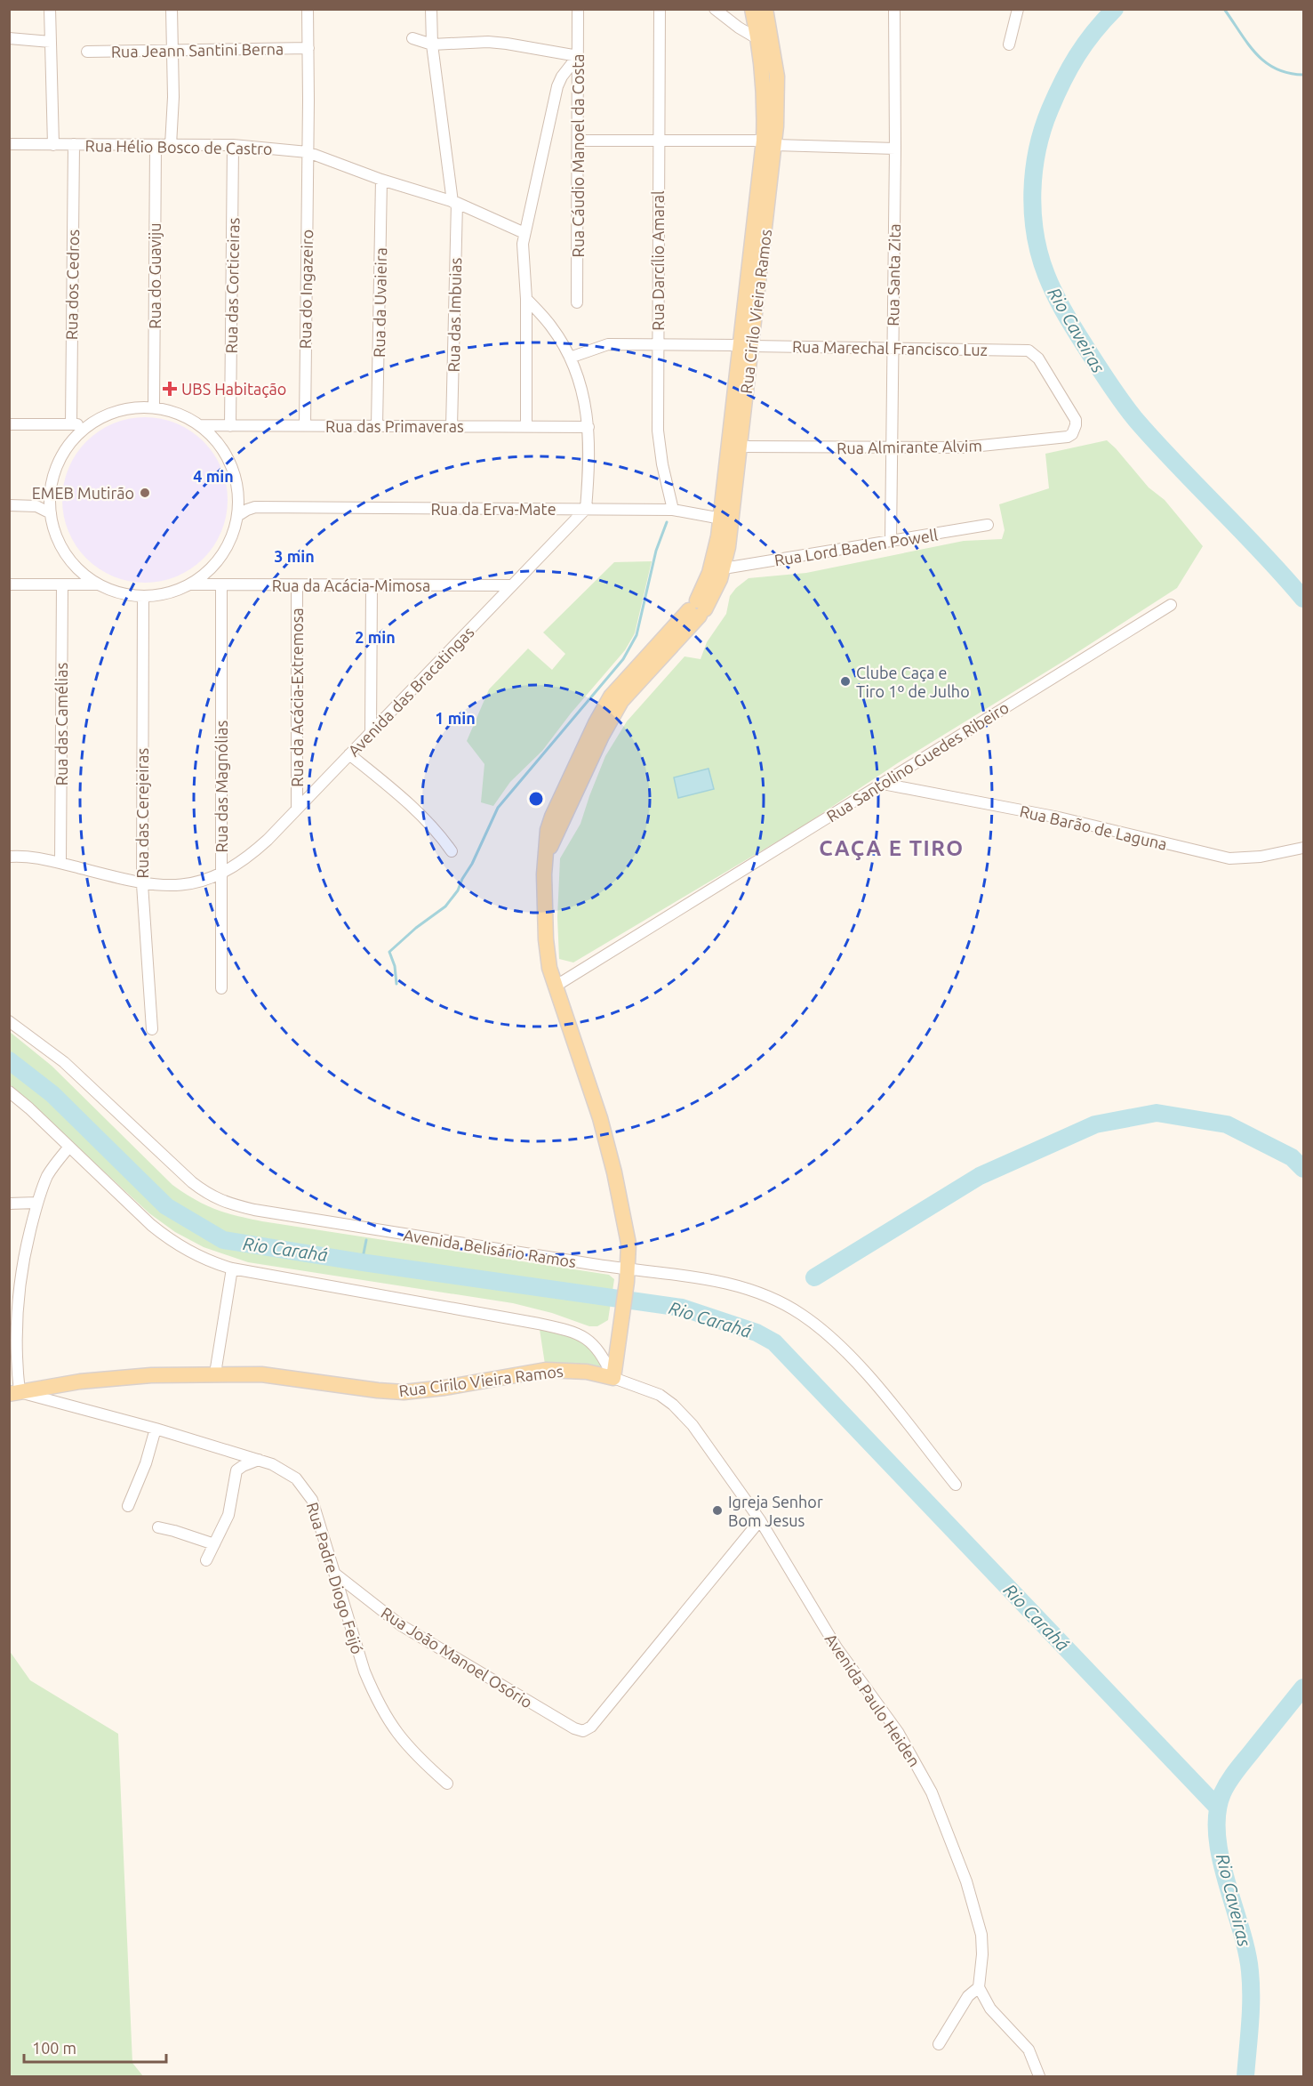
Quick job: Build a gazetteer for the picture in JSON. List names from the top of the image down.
{
  "streets": {
    "main road": ["Rua Cirilo Vieira Ramos"],
    "street": [
      "Rua Jeann Santini Berna",
      "Rua Hélio Bosco de Castro",
      "Rua Cáudio Manoel da Costa",
      "Rua Darcílio Amaral",
      "Rua Santa Zita",
      "Rua do Guaviju",
      "Rua dos Cedros",
      "Rua das Corticeiras",
      "Rua do Ingazeiro",
      "Rua da Uvaieira",
      "Rua das Imbuias",
      "Rua Marechal Francisco Luz",
      "Rua das Primaveras",
      "Rua Almirante Alvim",
      "Rua da Erva-Mate",
      "Rua Lord Baden Powell",
      "Rua da Acácia-Mimosa",
      "Avenida das Bracatingas",
      "Rua da Acácia-Extremosa",
      "Rua das Camélias",
      "Rua Santolino Guedes Ribeiro",
      "Rua das Magnólias",
      "Rua das Cerejeiras",
      "Rua Barão de Laguna",
      "Avenida Belisário Ramos",
      "Rua Padre Diogo Feijó",
      "Rua João Manoel Osório",
      "Avenida Paulo Heiden"
    ]
  },
  "crossings": [
    ["Rua Jeann Santini Berna", "Rua do Ingazeiro"],
    ["Rua Hélio Bosco de Castro", "Rua do Guaviju"],
    ["Rua Hélio Bosco de Castro", "Rua dos Cedros"],
    ["Rua Hélio Bosco de Castro", "Rua das Corticeiras"],
    ["Rua Hélio Bosco de Castro", "Rua do Ingazeiro"],
    ["Rua Hélio Bosco de Castro", "Rua da Uvaieira"],
    ["Rua Hélio Bosco de Castro", "Rua das Imbuias"],
    ["Rua Darcílio Amaral", "Rua Marechal Francisco Luz"],
    ["Rua Darcílio Amaral", "Rua da Erva-Mate"],
    ["Rua Santa Zita", "Rua Marechal Francisco Luz"],
    ["Rua Santa Zita", "Rua Almirante Alvim"],
    ["Rua Santa Zita", "Rua Lord Baden Powell"],
    ["Rua do Guaviju", "Rua das Primaveras"],
    ["Rua do Guaviju", "Rua da Erva-Mate"],
    ["Rua do Guaviju", "Rua da Acácia-Mimosa"],
    ["Rua do Guaviju", "Rua das Cerejeiras"],
    ["Rua das Corticeiras", "Rua das Primaveras"],
    ["Rua do Ingazeiro", "Rua das Primaveras"],
    ["Rua da Uvaieira", "Rua das Primaveras"],
    ["Rua Cirilo Vieira Ramos", "Rua Marechal Francisco Luz"],
    ["Rua Cirilo Vieira Ramos", "Rua Almirante Alvim"],
    ["Rua Cirilo Vieira Ramos", "Rua da Erva-Mate"],
    ["Rua Cirilo Vieira Ramos", "Rua Lord Baden Powell"],
    ["Rua Cirilo Vieira Ramos", "Rua Santolino Guedes Ribeiro"],
    ["Rua Cirilo Vieira Ramos", "Avenida Belisário Ramos"],
    ["Rua Cirilo Vieira Ramos", "Rua Padre Diogo Feijó"],
    ["Rua Cirilo Vieira Ramos", "Avenida Paulo Heiden"],
    ["Rua das Imbuias", "Rua das Primaveras"],
    ["Rua Marechal Francisco Luz", "Rua Almirante Alvim"],
    ["Rua das Primaveras", "Rua da Erva-Mate"],
    ["Rua das Primaveras", "Rua da Acácia-Mimosa"],
    ["Rua das Primaveras", "Rua das Cerejeiras"],
    ["Rua da Erva-Mate", "Rua da Acácia-Mimosa"],
    ["Rua da Erva-Mate", "Avenida das Bracatingas"],
    ["Rua da Erva-Mate", "Rua das Cerejeiras"],
    ["Rua da Acácia-Mimosa", "Avenida das Bracatingas"],
    ["Rua da Acácia-Mimosa", "Rua da Acácia-Extremosa"],
    ["Rua da Acácia-Mimosa", "Rua das Magnólias"],
    ["Rua da Acácia-Mimosa", "Rua das Cerejeiras"],
    ["Avenida das Bracatingas", "Rua da Acácia-Extremosa"],
    ["Avenida das Bracatingas", "Rua das Camélias"],
    ["Avenida das Bracatingas", "Rua das Magnólias"],
    ["Avenida das Bracatingas", "Rua das Cerejeiras"],
    ["Rua Santolino Guedes Ribeiro", "Rua Barão de Laguna"],
    ["Rua Padre Diogo Feijó", "Rua João Manoel Osório"],
    ["Rua João Manoel Osório", "Avenida Paulo Heiden"]
  ],
  "districts": ["CAÇA E TIRO"],
  "water": ["Rio Caveiras", "Rio Carahá"],
  "places": {
    "health": ["UBS Habitação"],
    "other": ["EMEB Mutirão", "Clube Caça e Tiro 1º de Julho", "Igreja Senhor Bom Jesus"]
  },
  "scale_bar": "100 m",
  "rings": [
    "4 min",
    "3 min",
    "2 min",
    "1 min"
  ]
}
